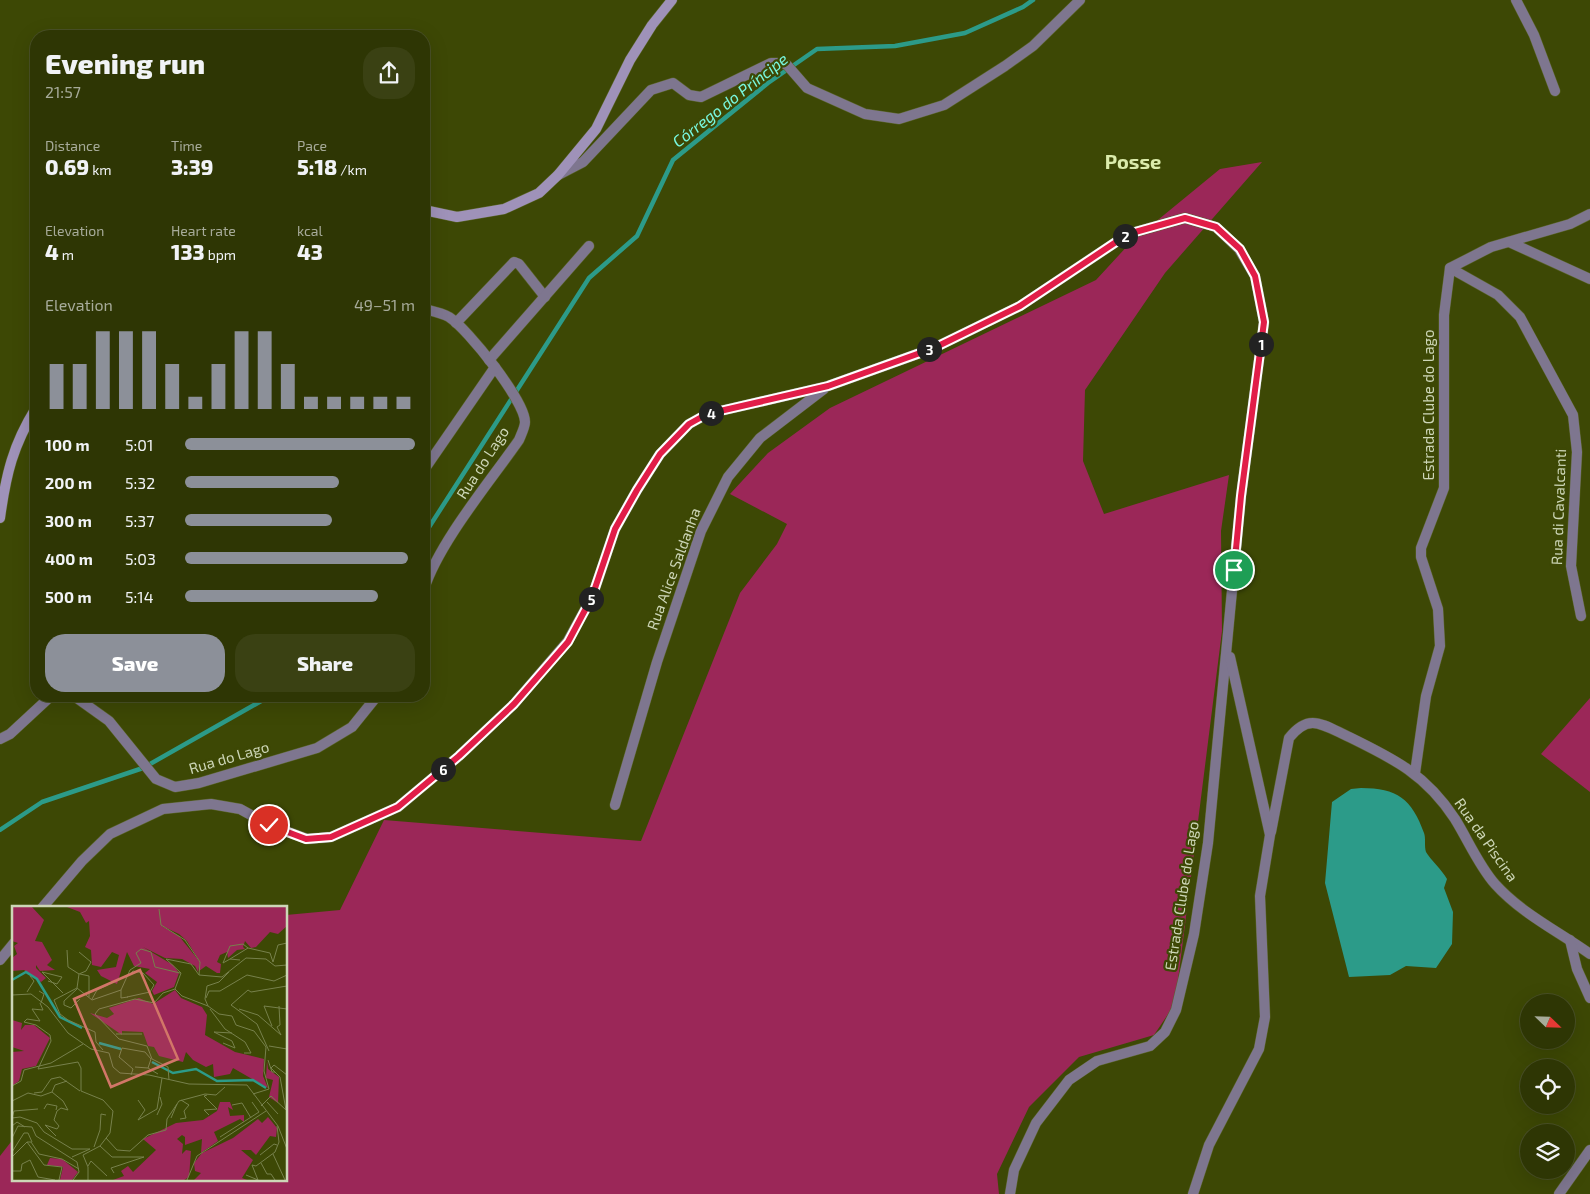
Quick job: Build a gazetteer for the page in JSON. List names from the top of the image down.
{
  "streets": {
    "street": [
      "Estrada Clube do Lago",
      "Rua do Lago",
      "Rua di Cavalcanti",
      "Rua Alice Saldanha",
      "Rua da Piscina"
    ]
  },
  "crossings": [
    ["Estrada Clube do Lago", "Rua di Cavalcanti"],
    ["Estrada Clube do Lago", "Rua Alice Saldanha"],
    ["Estrada Clube do Lago", "Rua da Piscina"]
  ],
  "districts": ["Posse"],
  "water": ["Córrego do Príncipe"],
  "north": "bottom right",
  "page": {
    "heading": ["Evening run", "21:57"],
    "stats": [
      ["Distance", "0.69 km"],
      ["Time", "3:39"],
      ["Pace", "5:18 /km"],
      ["Elevation", "4 m"],
      ["Heart rate", "133 bpm"],
      ["kcal", "43"]
    ],
    "pins": [
      "2",
      "1",
      "3",
      "4",
      "5",
      "6"
    ],
    "chart": ["Elevation", "49–51 m"],
    "list": [
      {
        "name": "100 m",
        "note": "5:01"
      },
      {
        "name": "200 m",
        "note": "5:32"
      },
      {
        "name": "300 m",
        "note": "5:37"
      },
      {
        "name": "400 m",
        "note": "5:03"
      },
      {
        "name": "500 m",
        "note": "5:14"
      }
    ],
    "buttons": ["Save", "Share"]
  }
}
